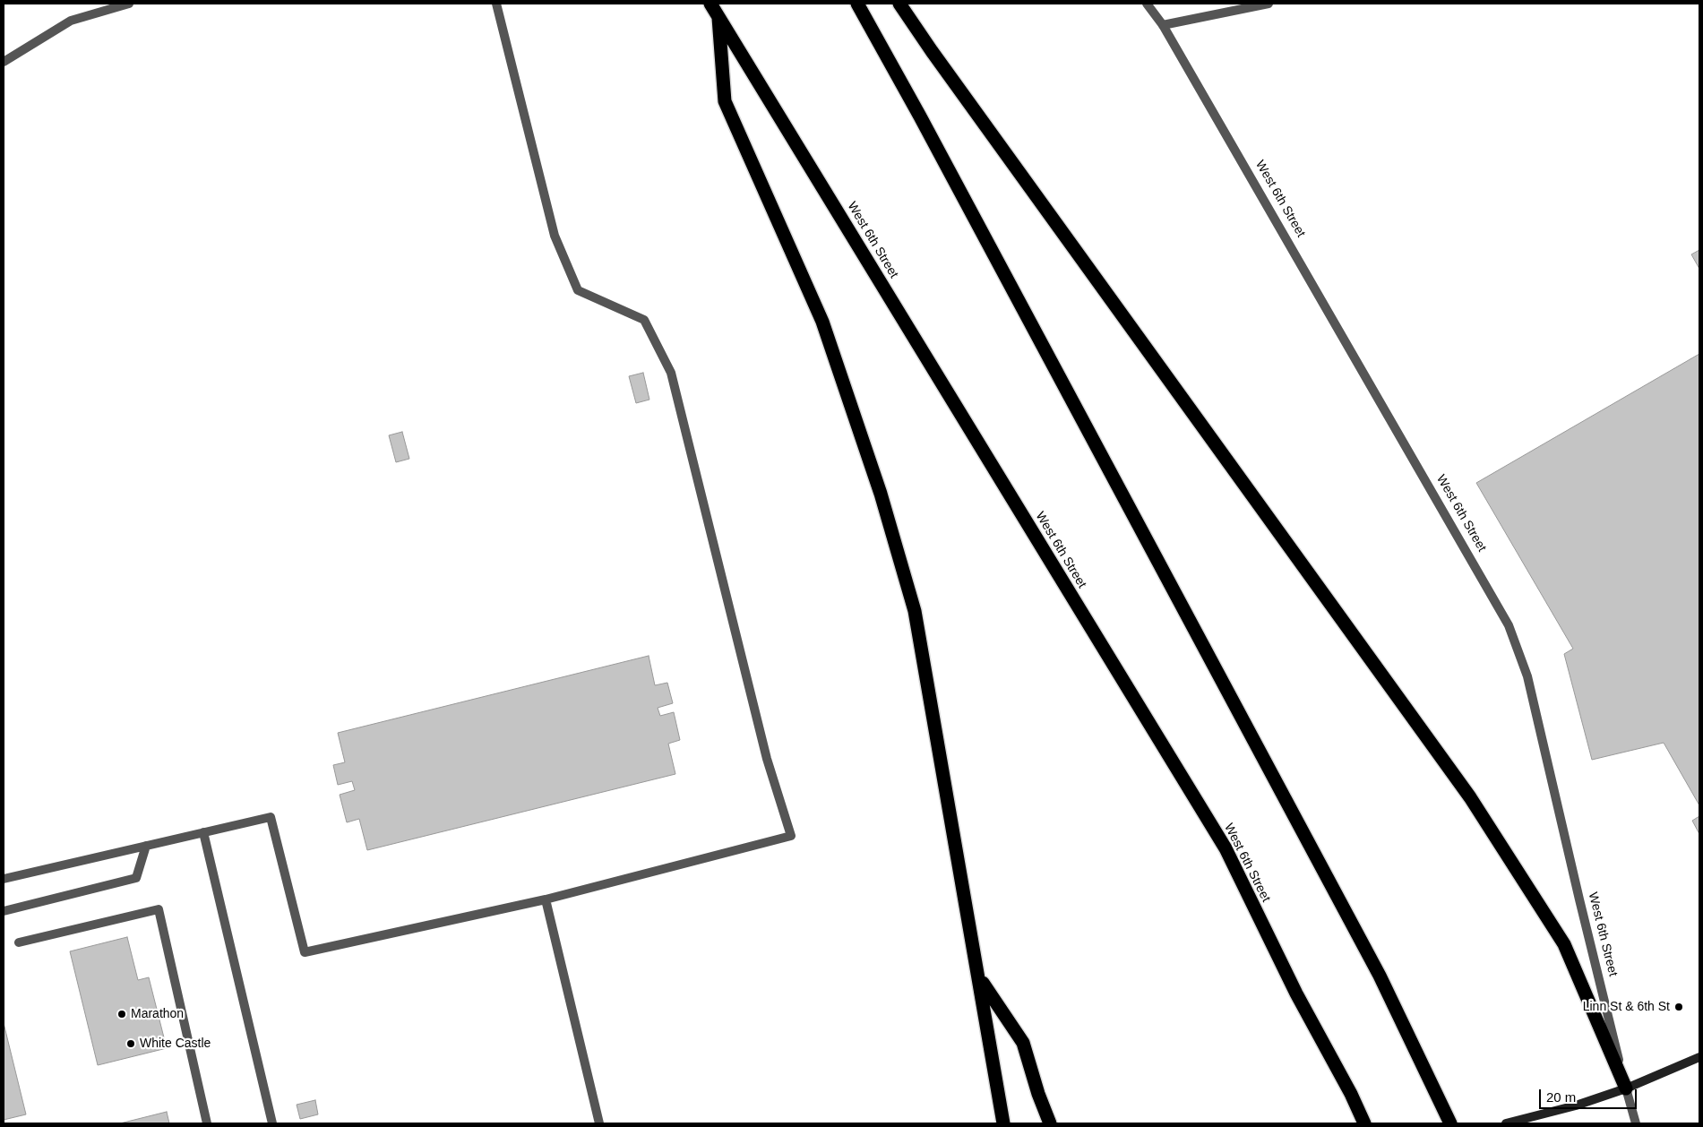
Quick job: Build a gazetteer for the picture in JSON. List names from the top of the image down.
{
  "streets": {
    "highway": ["West 6th Street"]
  },
  "places": ["Linn St & 6th St", "Marathon", "White Castle"],
  "scale_bar": "20 m"
}
